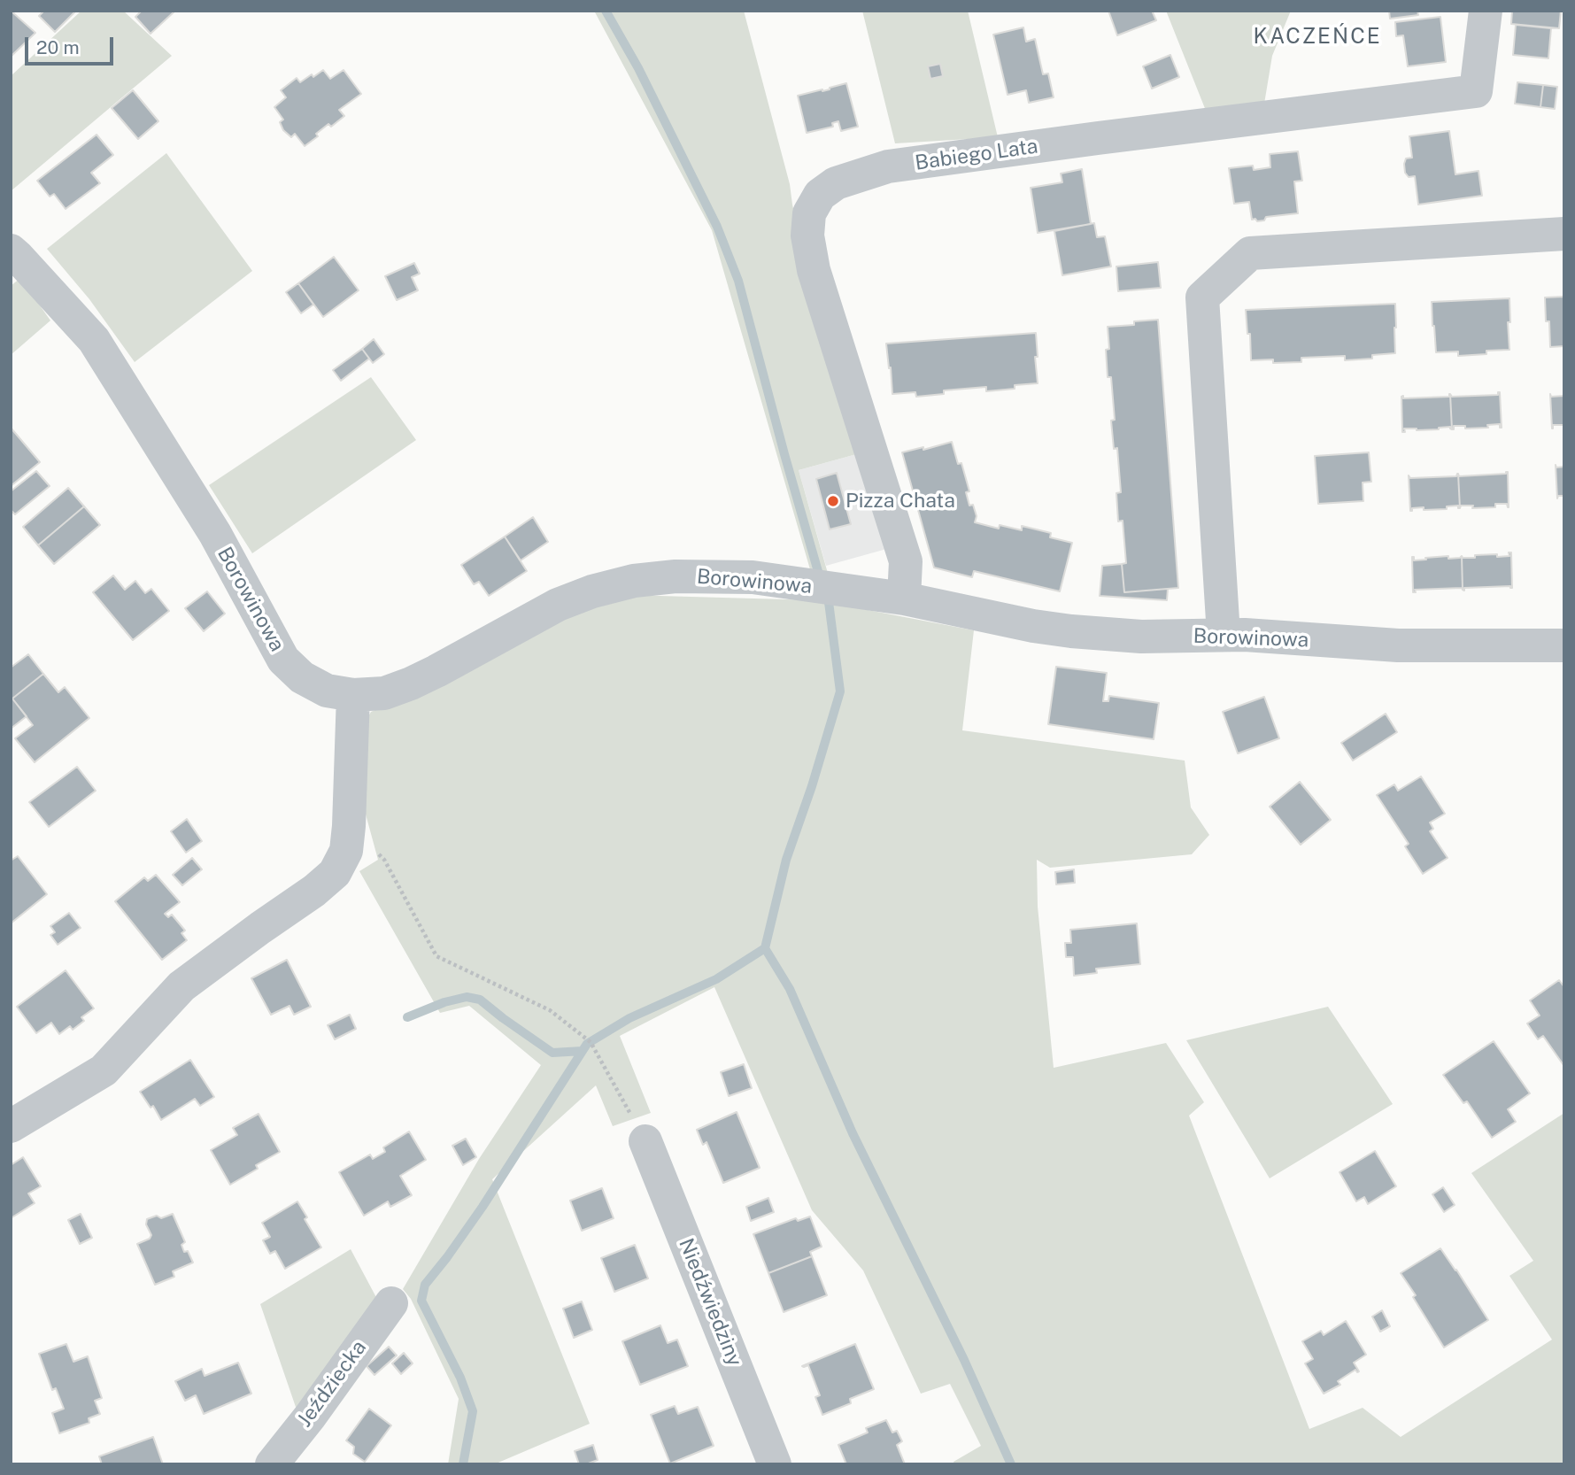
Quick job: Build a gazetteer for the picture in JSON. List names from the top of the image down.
{
  "streets": {
    "street": [
      "Babiego Lata",
      "Borowinowa",
      "Niedźwiedziny",
      "Jeździecka"
    ]
  },
  "crossings": [
    ["Babiego Lata", "Borowinowa"]
  ],
  "districts": ["KACZEŃCE"],
  "places": ["Pizza Chata"],
  "scale_bar": "20 m"
}
